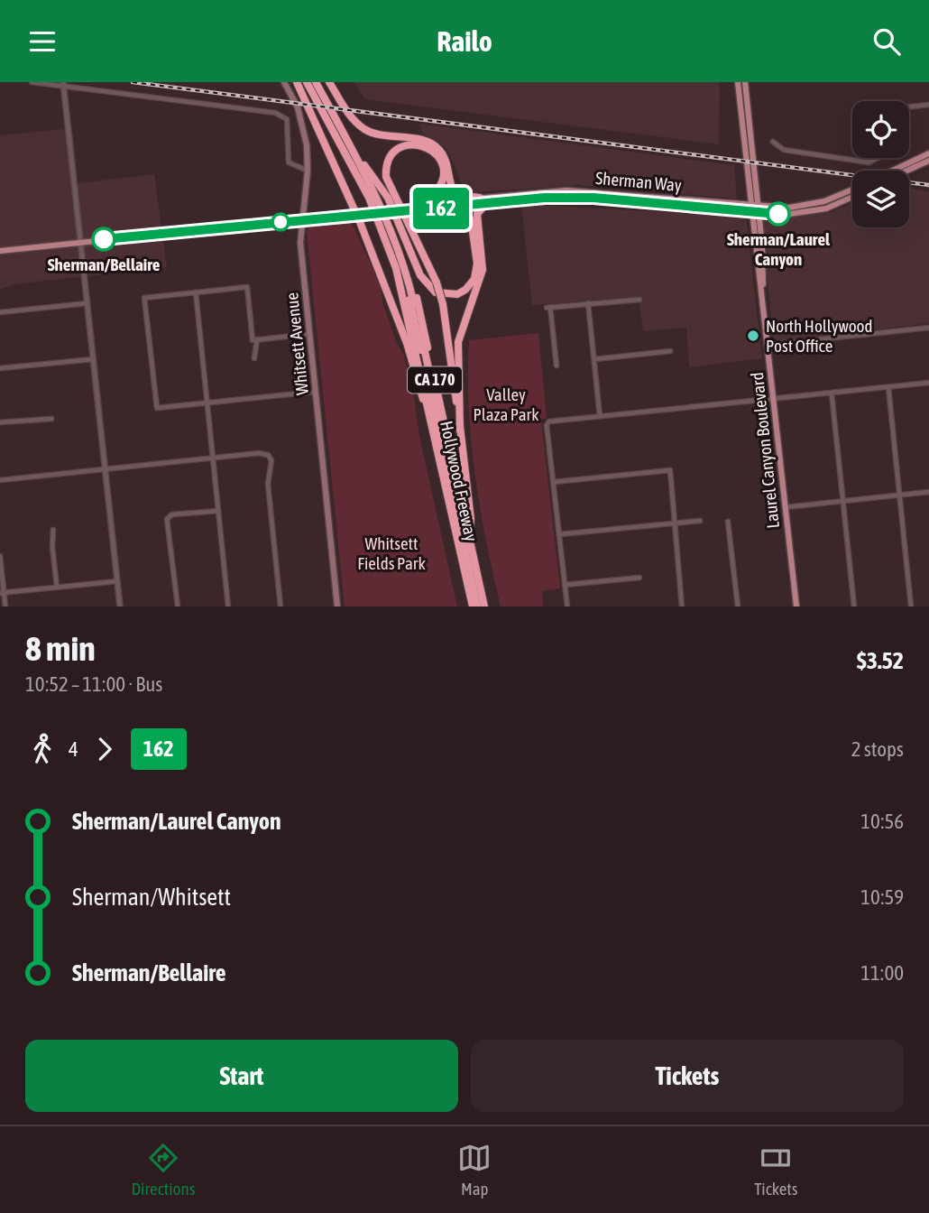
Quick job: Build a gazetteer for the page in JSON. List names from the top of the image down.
{
  "streets": {
    "highway": ["CA 170", "Hollywood Freeway"],
    "main road": ["Sherman Way", "Whitsett Avenue", "Laurel Canyon Boulevard"]
  },
  "crossings": [
    ["Sherman Way", "Whitsett Avenue"],
    ["Sherman Way", "Laurel Canyon Boulevard"]
  ],
  "parks": ["Valley Plaza Park", "Whitsett Fields Park"],
  "places": ["Sherman/Laurel Canyon", "Sherman/Bellaire", "North Hollywood Post Office"],
  "lines": ["bus line 162"],
  "page": {
    "header": "Railo",
    "on_map": "162",
    "heading": ["8 min", "10:52 – 11:00 · Bus", "$3.52"],
    "legs": ["4", "162", "2 stops"],
    "list": [
      {
        "name": "Sherman/Laurel Canyon",
        "value": "10:56"
      },
      {
        "name": "Sherman/Whitsett",
        "value": "10:59"
      },
      {
        "name": "Sherman/Bellaire",
        "value": "11:00"
      }
    ],
    "buttons": ["Start", "Tickets"],
    "tabs": ["Directions", "Map", "Tickets"]
  }
}
